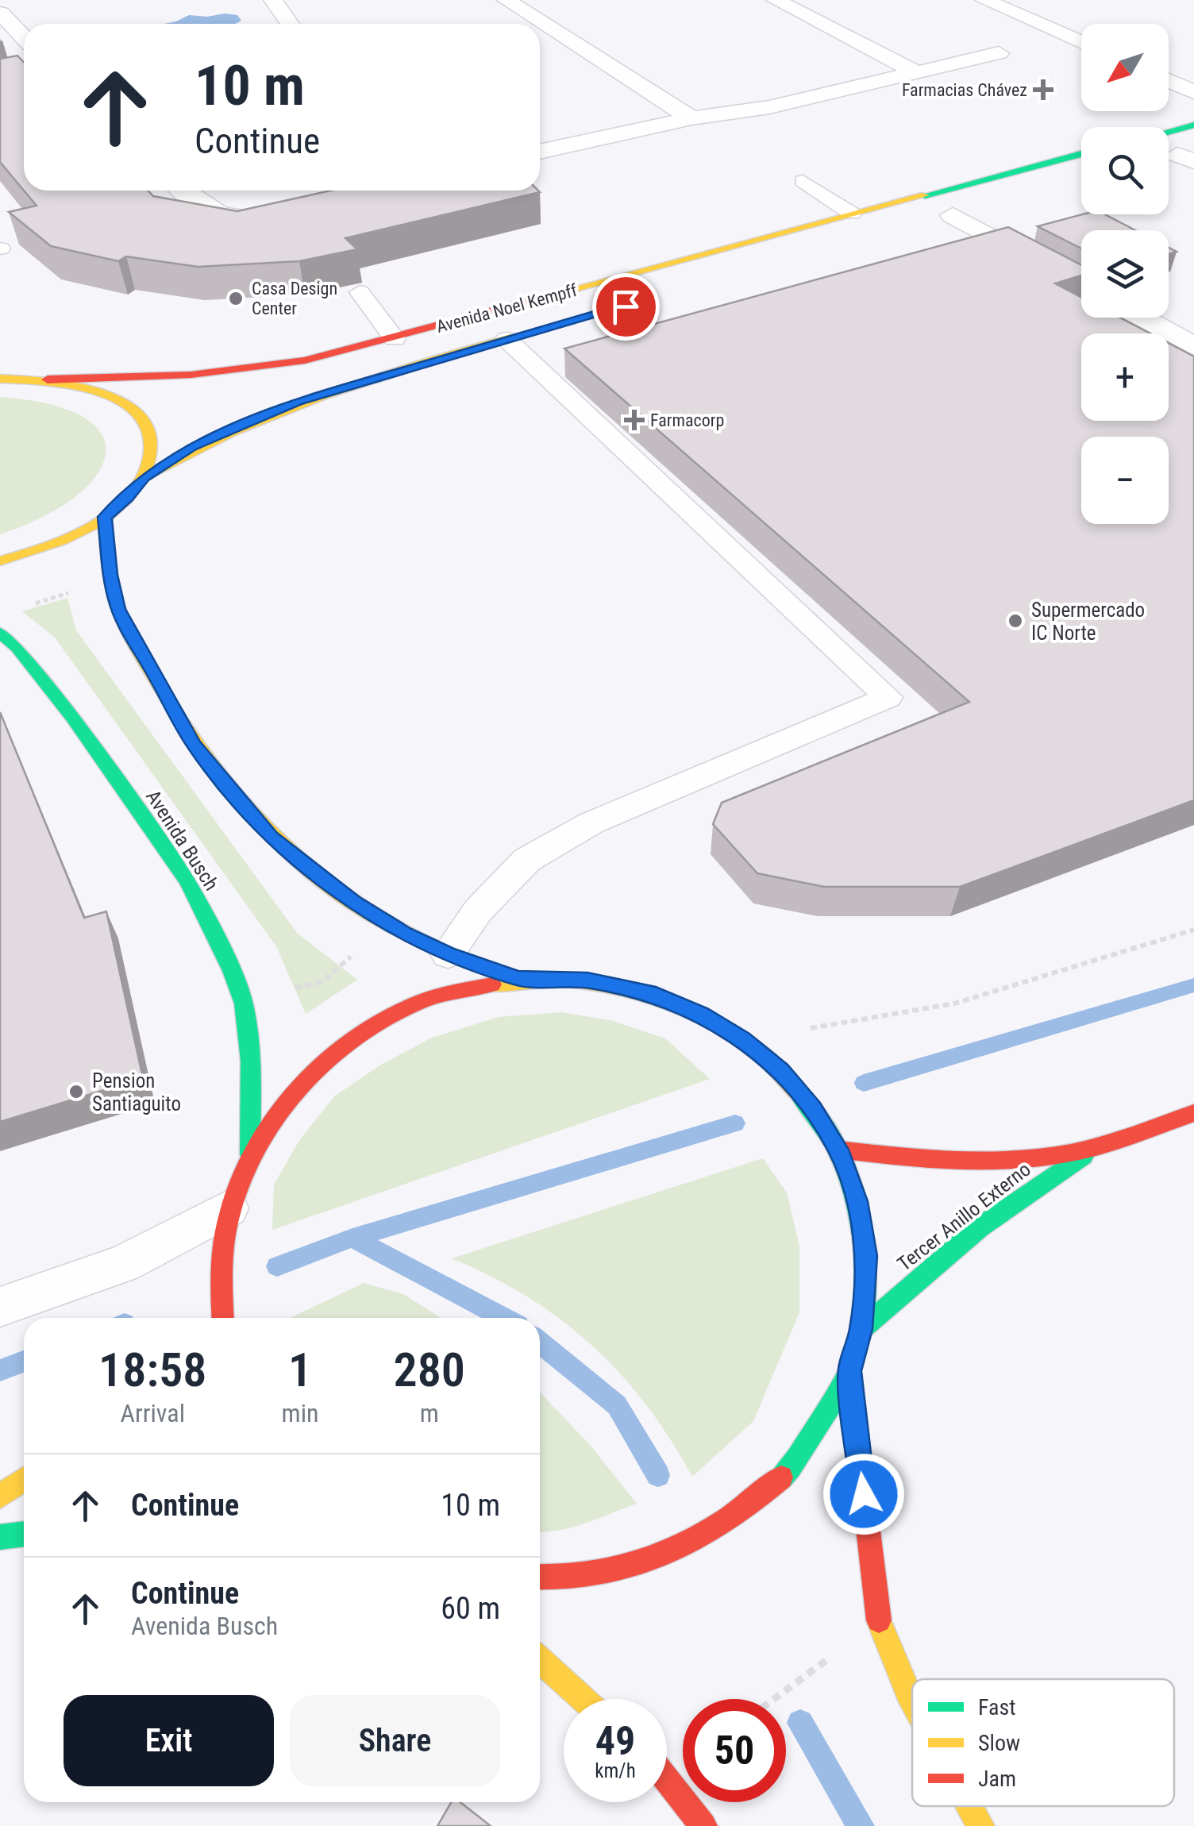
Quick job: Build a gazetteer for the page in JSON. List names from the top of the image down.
{
  "streets": {
    "main road": ["Avenida Noel Kempff", "Avenida Busch", "Tercer Anillo Externo"]
  },
  "places": {
    "health": ["Farmacias Chávez", "Farmacorp"],
    "other": ["Casa Design Center", "Supermercado IC Norte", "Pension Santiaguito"]
  },
  "legend": ["Fast", "Slow", "Jam"],
  "north": "bottom left",
  "page": {
    "map_buttons": ["+", "−"],
    "turn": ["10 m", "Continue"],
    "eta": [
      "18:58",
      "Arrival",
      "1",
      "min",
      "280",
      "m"
    ],
    "list": [
      {
        "name": "Continue",
        "value": "10 m"
      },
      {
        "name": "Continue",
        "note": "Avenida Busch",
        "value": "60 m"
      }
    ],
    "buttons": ["Exit", "Share"],
    "speed": "49 km/h",
    "limit": "50"
  }
}
